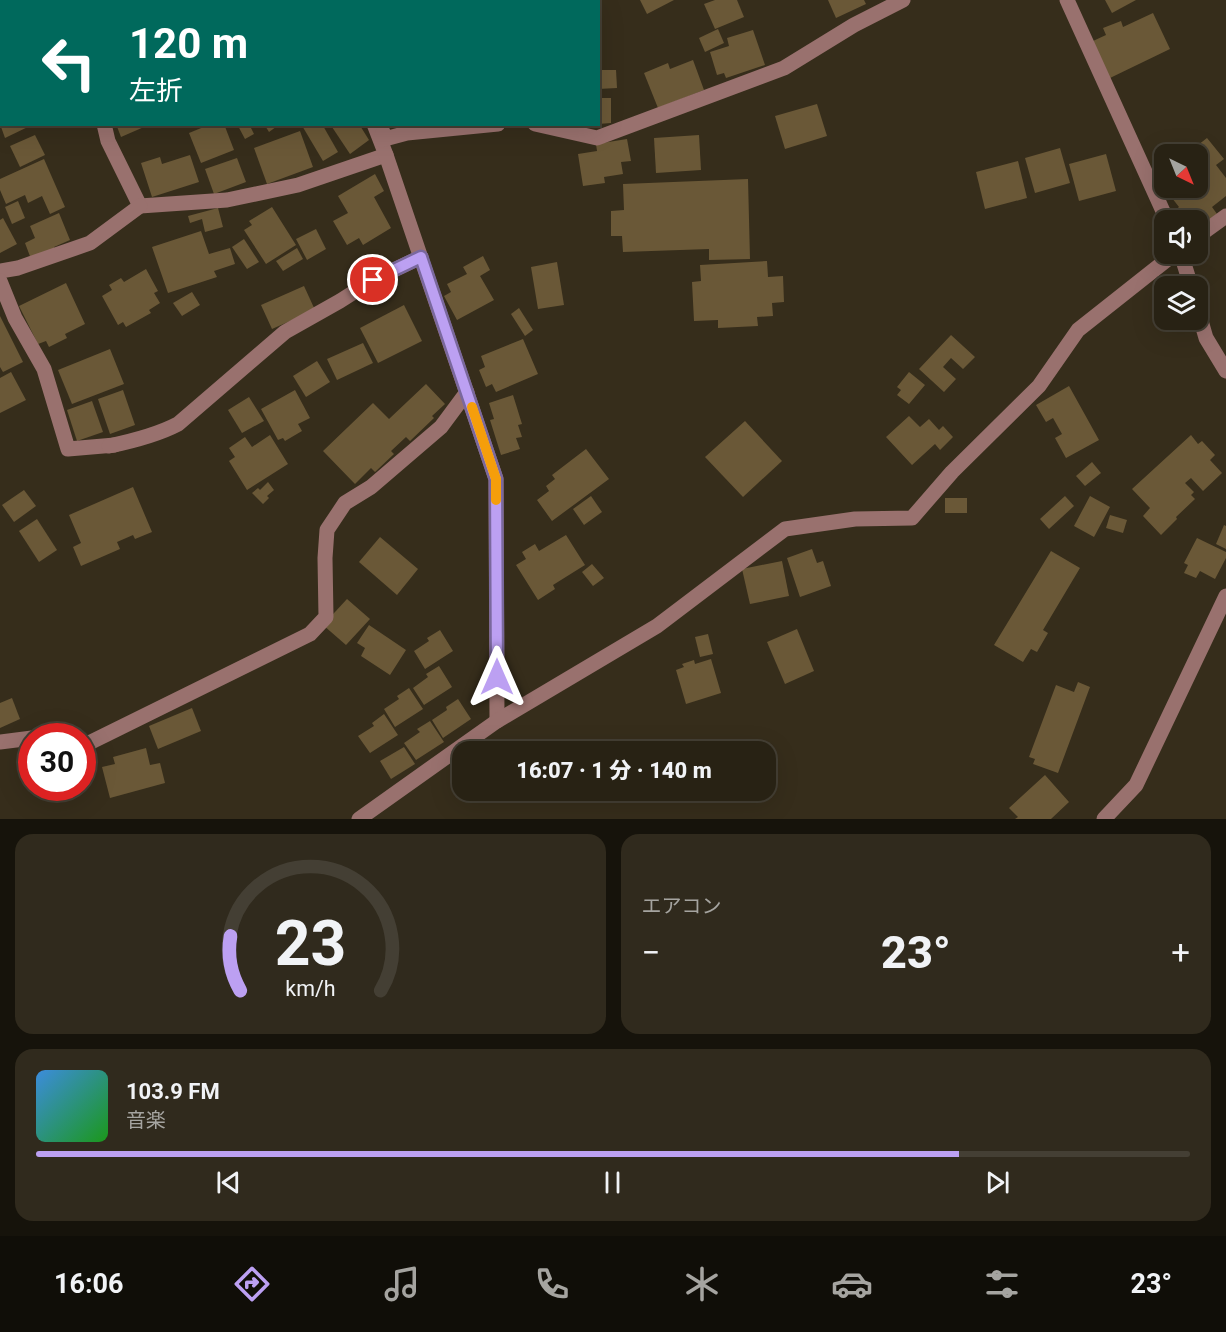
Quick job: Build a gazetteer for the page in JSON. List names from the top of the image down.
{
  "north": "bottom right",
  "page": {
    "turn": ["120 m", "左折"],
    "limit": "30",
    "trip": "16:07 · 1 分 · 140 m",
    "tile": "エアコン",
    "heat": ["−", "23°", "+"],
    "song": ["103.9 FM", "音楽"],
    "tabs": ["16:06", "23°"],
    "gauge": ["23", "km/h"]
  }
}
